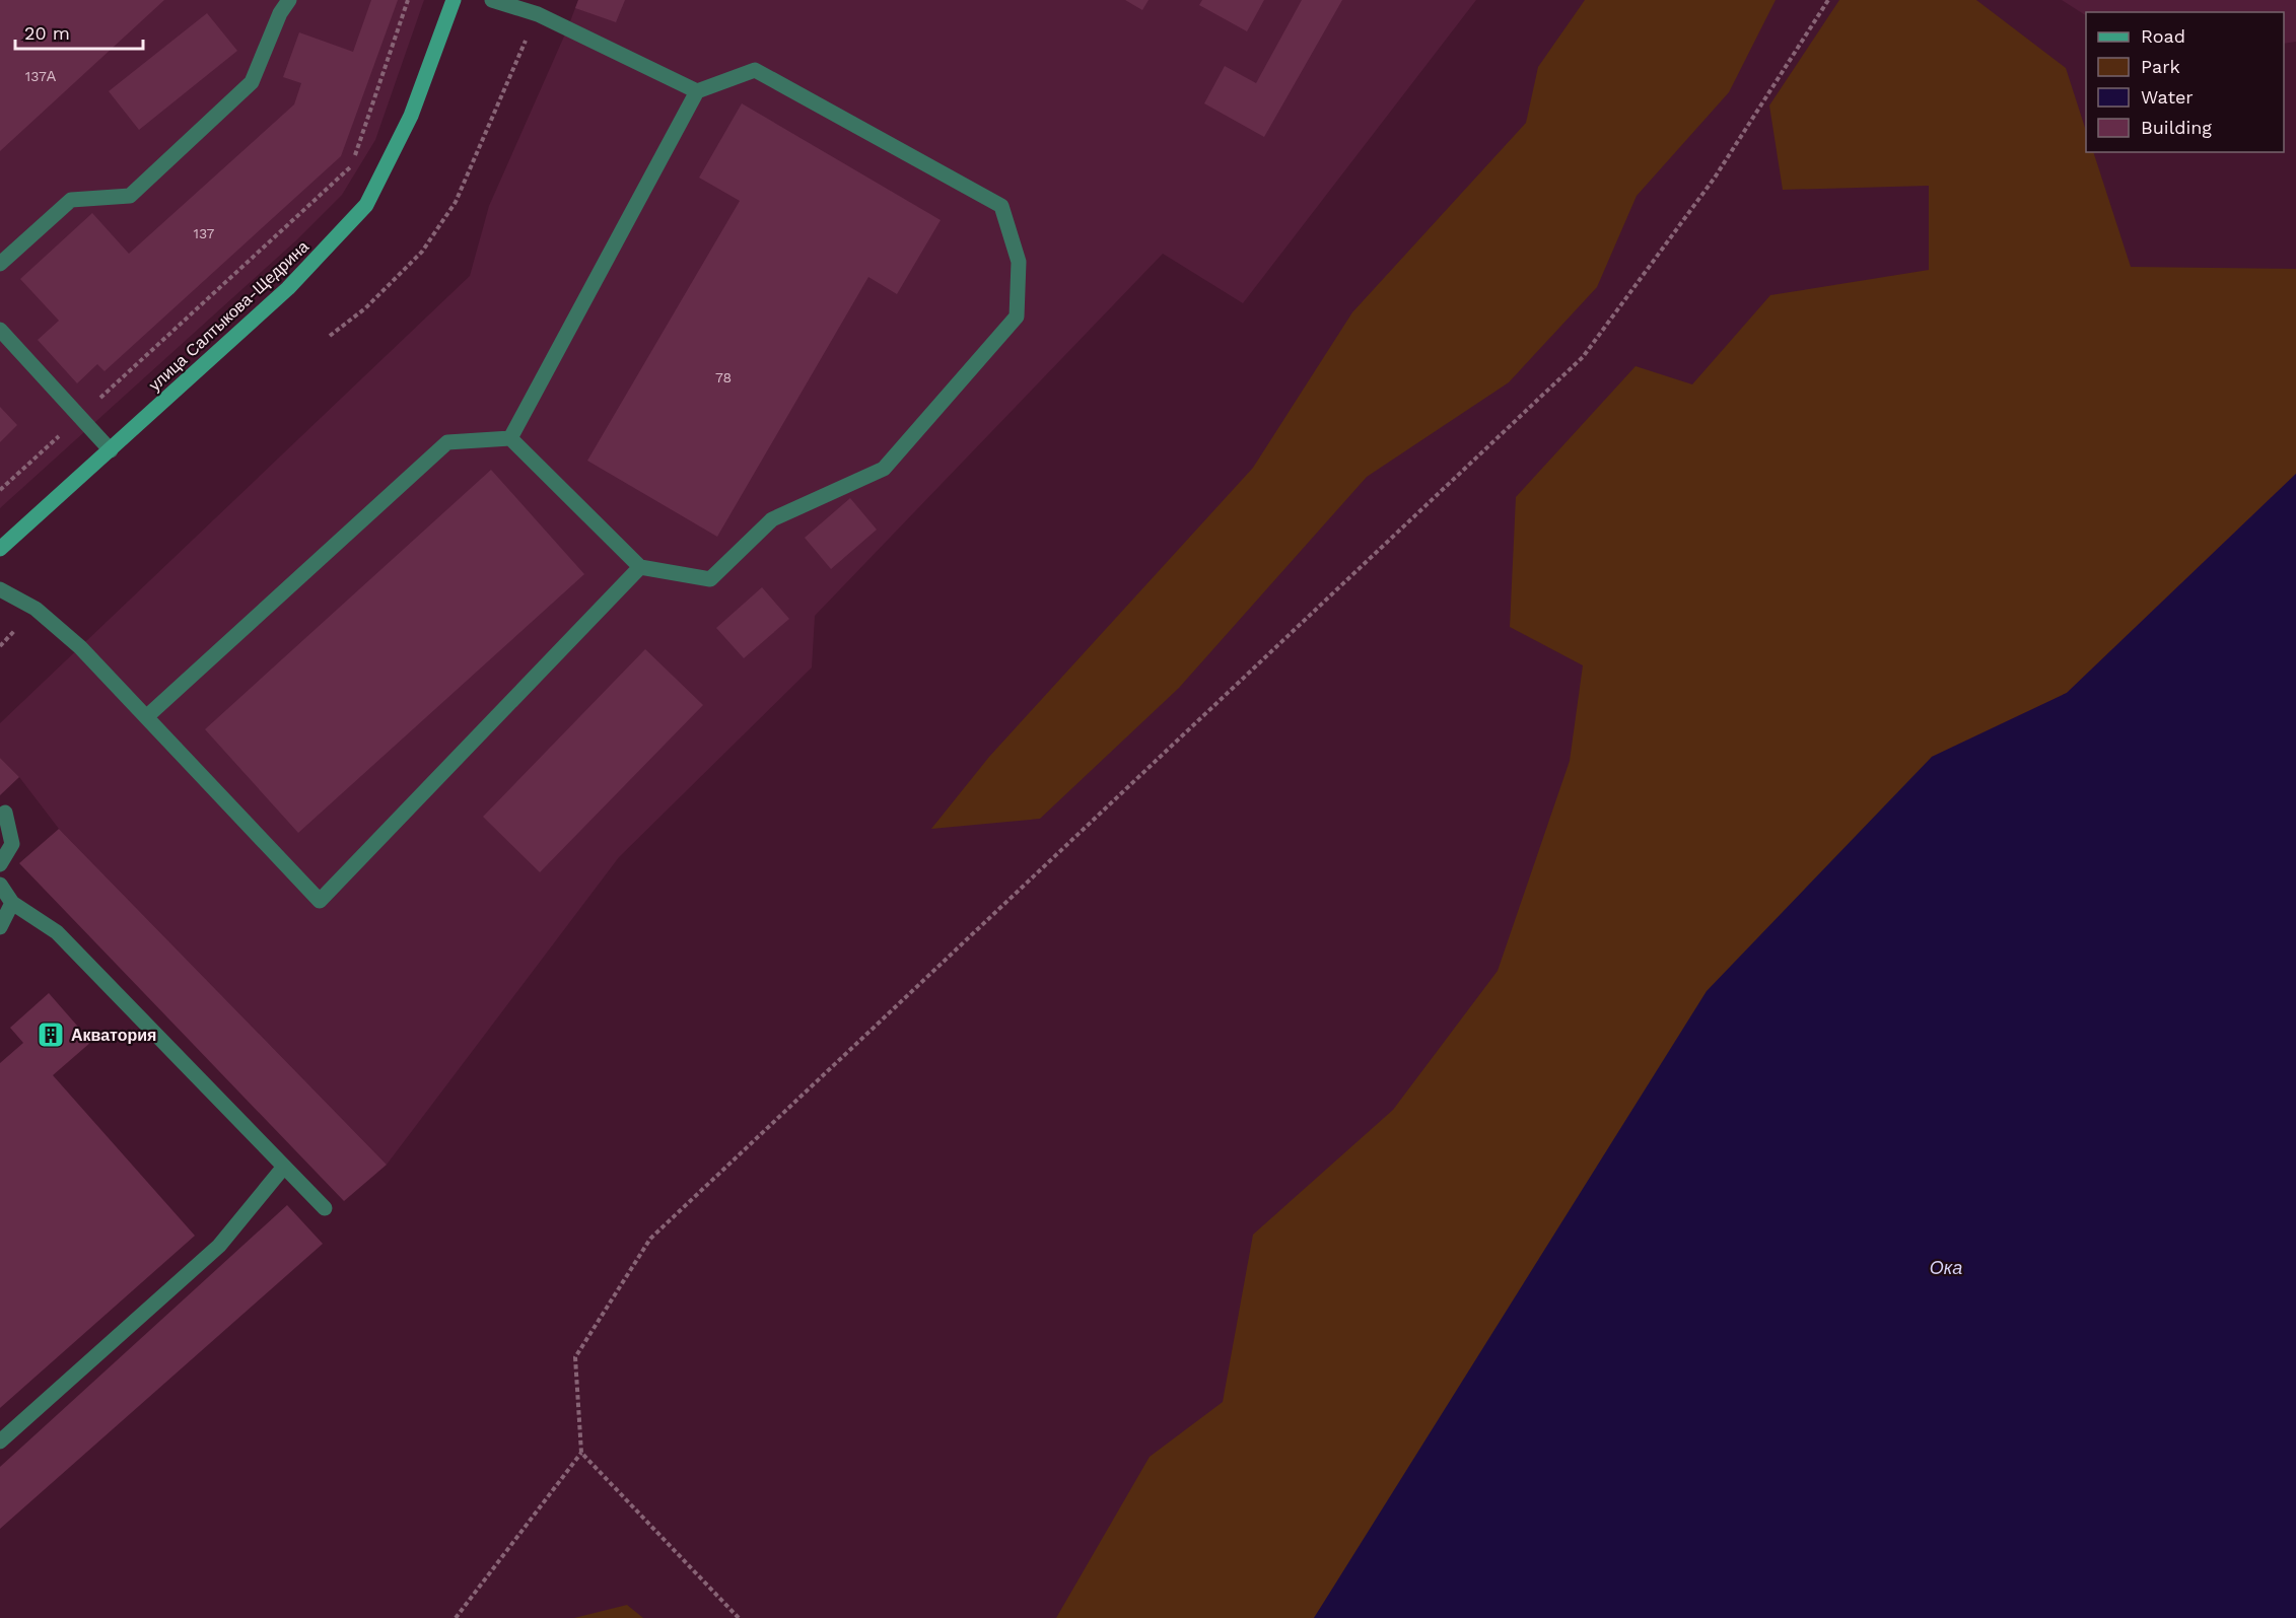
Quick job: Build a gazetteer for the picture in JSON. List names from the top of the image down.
{
  "streets": {
    "main road": ["улица Салтыкова-Щедрина"]
  },
  "water": ["Ока"],
  "places": {
    "building": ["Акватория"]
  },
  "house_numbers": ["137А", "137", "78"],
  "legend": [
    "Road",
    "Park",
    "Water",
    "Building"
  ],
  "scale_bar": "20 m"
}
